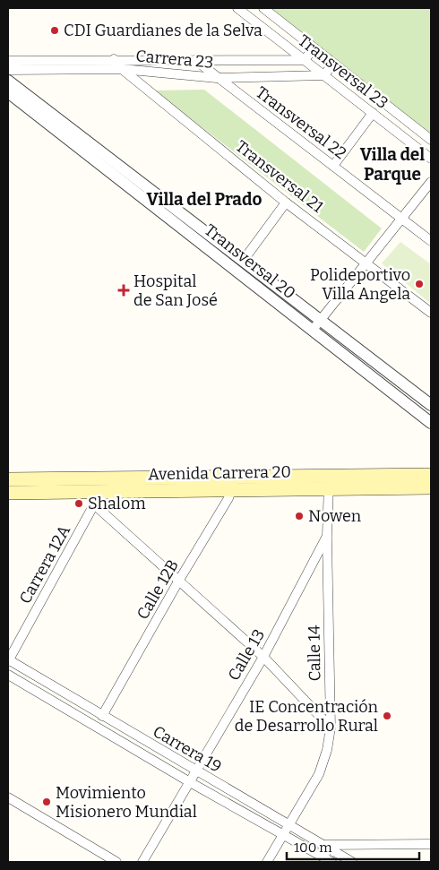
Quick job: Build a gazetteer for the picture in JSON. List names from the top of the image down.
{
  "streets": {
    "main road": ["Avenida Carrera 20"],
    "street": [
      "Carrera 23",
      "Transversal 23",
      "Transversal 22",
      "Transversal 21",
      "Transversal 20",
      "Carrera 12A",
      "Calle 12B",
      "Calle 14",
      "Calle 13",
      "Carrera 19"
    ]
  },
  "crossings": [
    ["Carrera 23", "Transversal 23"],
    ["Carrera 23", "Transversal 22"],
    ["Carrera 23", "Transversal 21"],
    ["Avenida Carrera 20", "Carrera 12A"],
    ["Avenida Carrera 20", "Calle 12B"],
    ["Avenida Carrera 20", "Calle 13"],
    ["Carrera 12A", "Carrera 19"],
    ["Calle 12B", "Carrera 19"],
    ["Calle 14", "Calle 13"],
    ["Calle 14", "Carrera 19"],
    ["Calle 13", "Carrera 19"]
  ],
  "districts": ["Villa del Parque", "Villa del Prado"],
  "places": {
    "other": [
      "CDI Guardianes de la Selva",
      "Polideportivo Villa Angela",
      "Shalom",
      "Nowen",
      "IE Concentración de Desarrollo Rural",
      "Movimiento Misionero Mundial"
    ],
    "health": ["Hospital de San José"]
  },
  "scale_bar": "100 m"
}
